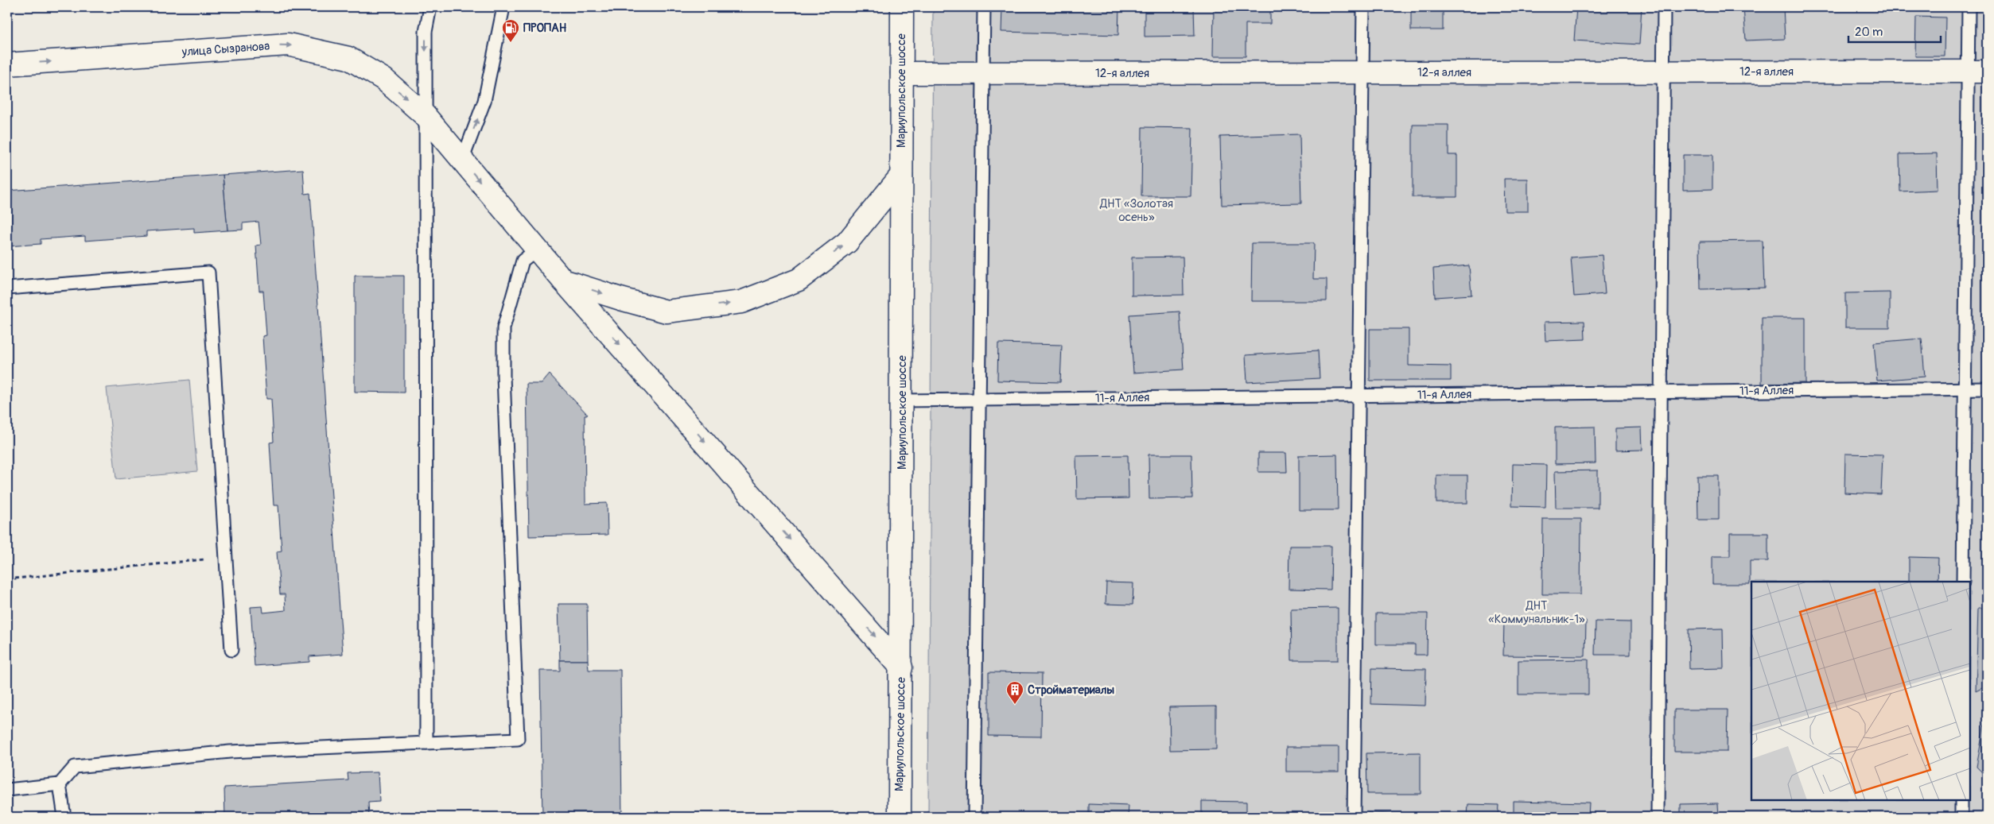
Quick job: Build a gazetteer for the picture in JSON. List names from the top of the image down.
{
  "streets": {
    "main road": ["улица Сызранова", "12-я аллея", "Мариупольское шоссе"],
    "lane": ["11-я Аллея"]
  },
  "crossings": [
    ["улица Сызранова", "Мариупольское шоссе"],
    ["12-я аллея", "Мариупольское шоссе"],
    ["Мариупольское шоссе", "11-я Аллея"]
  ],
  "one_way": ["улица Сызранова"],
  "parks": ["ДНТ «Золотая осень»", "ДНТ «Коммунальник-1»"],
  "places": {
    "fuel station": ["ПРОПАН"],
    "building": ["Стройматериалы"]
  },
  "scale_bar": "20 m"
}
